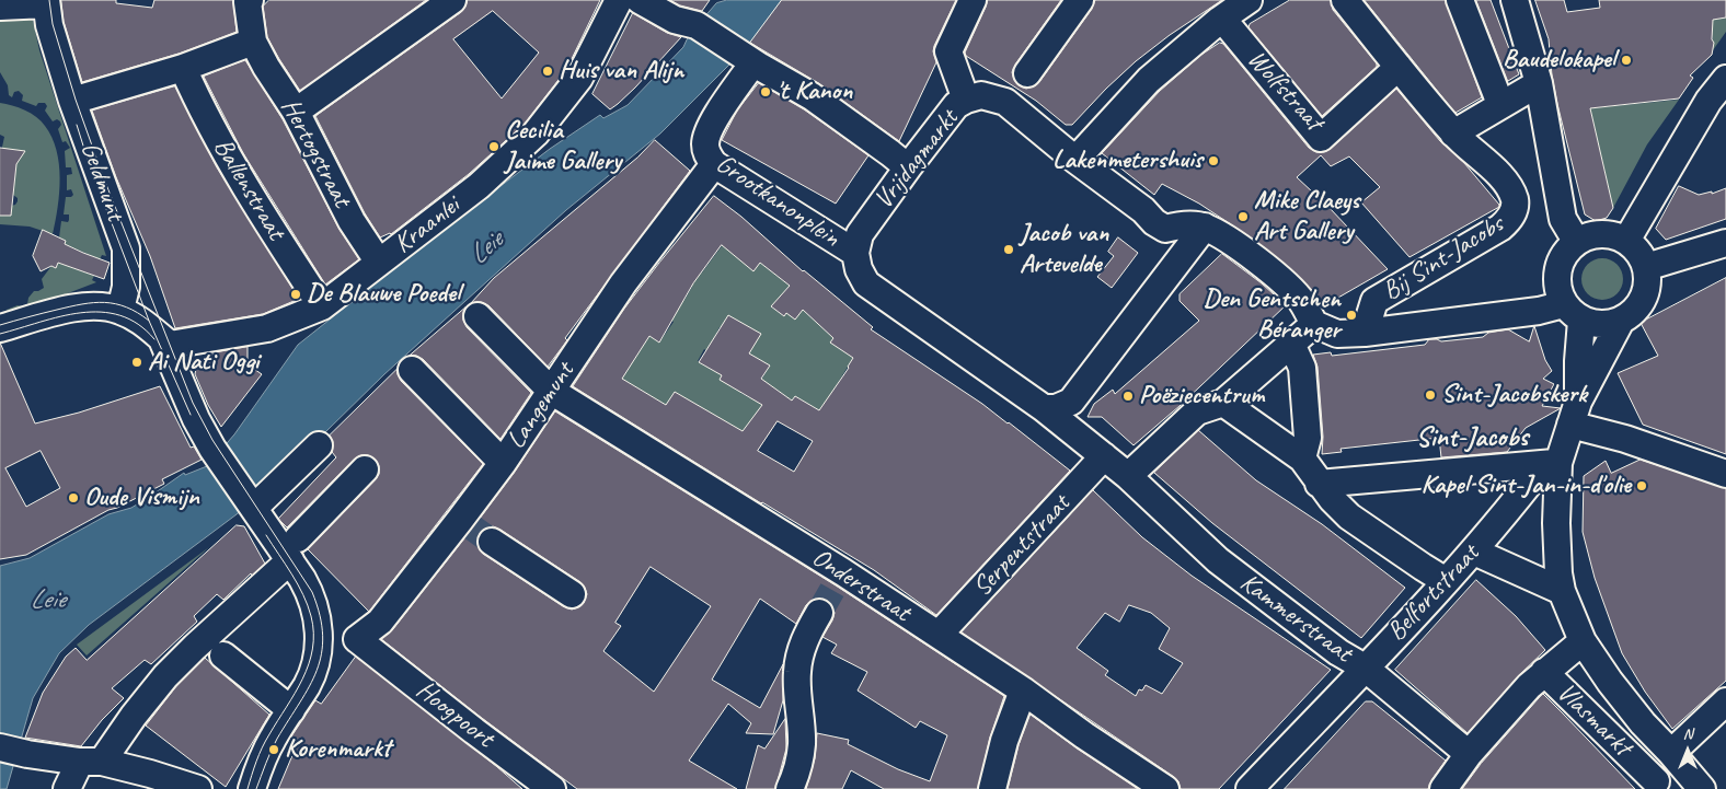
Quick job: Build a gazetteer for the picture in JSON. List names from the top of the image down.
{
  "streets": {
    "street": [
      "Wolfstraat",
      "Hertogstraat",
      "Vrijdagmarkt",
      "Geldmunt",
      "Ballenstraat",
      "Grootkanonplein",
      "Kraanlei",
      "Bij Sint-Jacobs",
      "Langemunt",
      "Serpentstraat",
      "Onderstraat",
      "Belfortstraat",
      "Kammerstraat",
      "Hoogpoort",
      "Vlasmarkt"
    ]
  },
  "crossings": [
    ["Hertogstraat", "Kraanlei"],
    ["Vrijdagmarkt", "Grootkanonplein"],
    ["Ballenstraat", "Kraanlei"],
    ["Grootkanonplein", "Langemunt"],
    ["Langemunt", "Onderstraat"],
    ["Langemunt", "Hoogpoort"],
    ["Serpentstraat", "Onderstraat"],
    ["Belfortstraat", "Kammerstraat"],
    ["Belfortstraat", "Vlasmarkt"]
  ],
  "districts": ["Sint-Jacobs"],
  "water": ["Leie"],
  "places": [
    "Baudelokapel",
    "Huis van Alijn",
    "'t Kanon",
    "Cecilia Jaime Gallery",
    "Lakenmetershuis",
    "Mike Claeys Art Gallery",
    "Jacob van Artevelde",
    "De Blauwe Poedel",
    "Den Gentschen Béranger",
    "Ai Nati Oggi",
    "Sint-Jacobskerk",
    "Poëziecentrum",
    "Kapel Sint-Jan-in-d'olie",
    "Oude Vismijn",
    "Korenmarkt"
  ],
  "north": "top"
}
